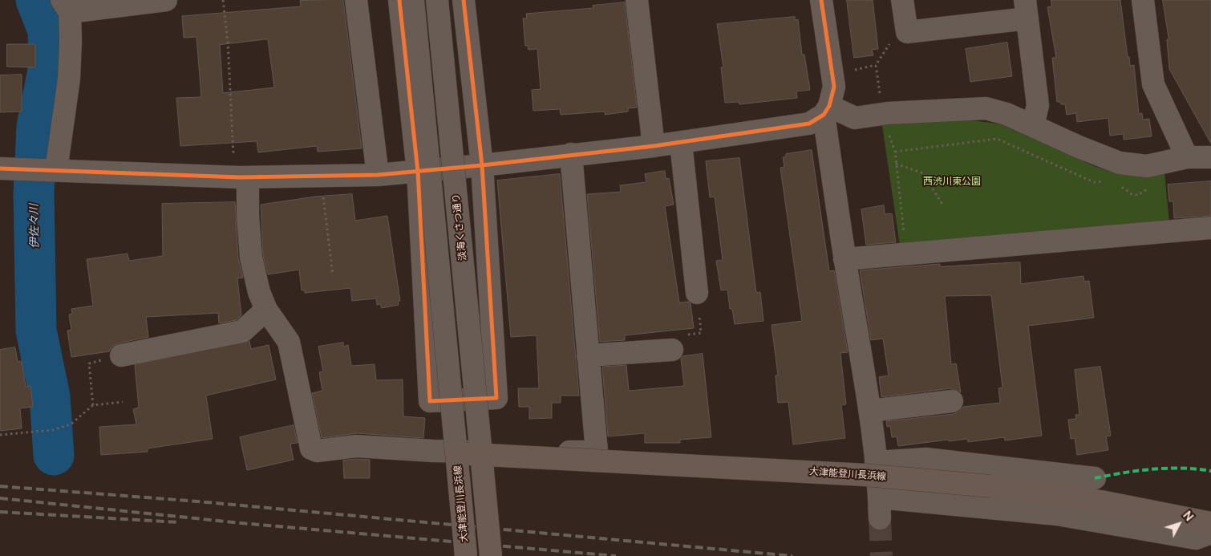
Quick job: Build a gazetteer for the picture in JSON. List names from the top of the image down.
{
  "streets": {
    "main road": ["大津能登川長浜線"],
    "street": ["淡海くさつ通り"]
  },
  "crossings": [
    ["淡海くさつ通り", "大津能登川長浜線"]
  ],
  "water": ["伊佐々川"],
  "parks": ["西渋川東公園"],
  "north": "top right"
}
